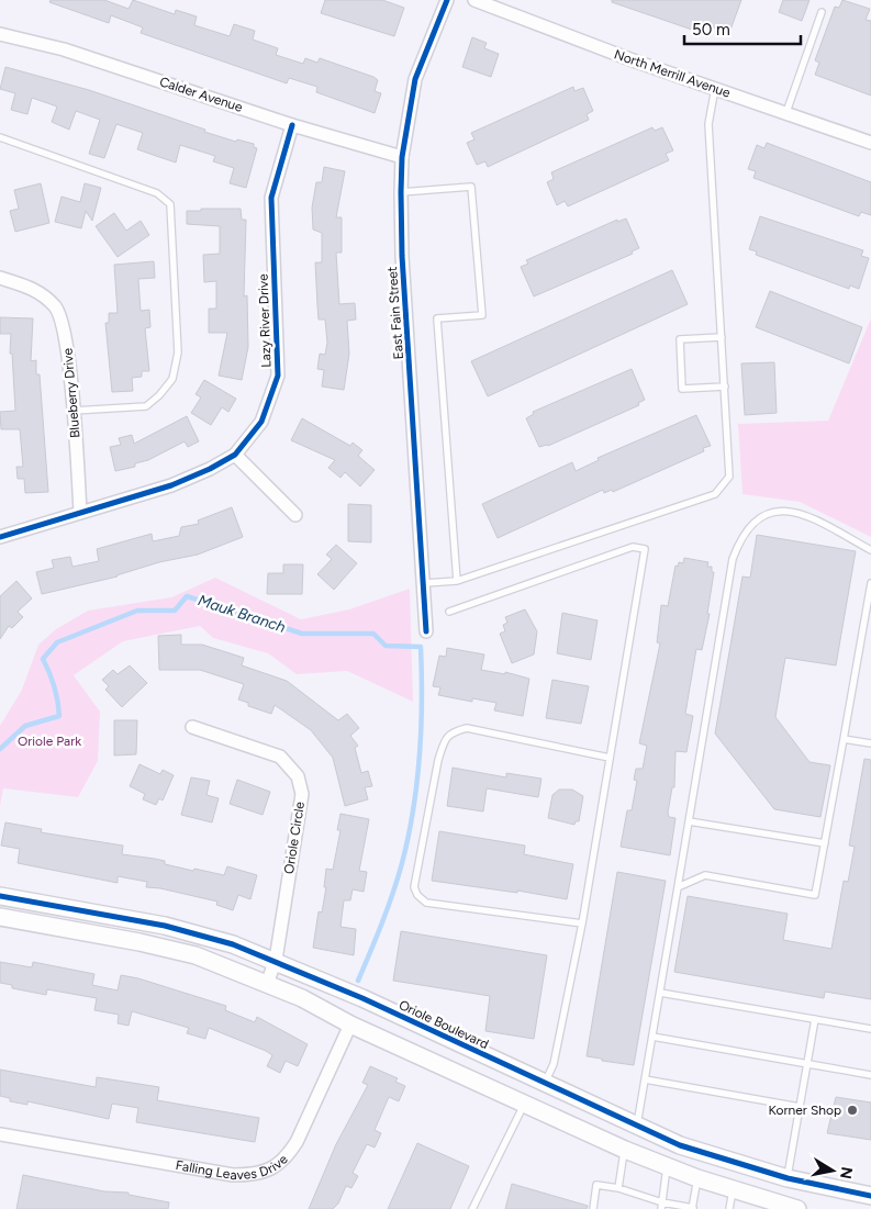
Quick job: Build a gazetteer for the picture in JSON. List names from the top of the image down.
{
  "streets": {
    "street": [
      "North Merrill Avenue",
      "Calder Avenue",
      "East Fain Street",
      "Lazy River Drive",
      "Blueberry Drive",
      "Oriole Circle",
      "Oriole Boulevard",
      "Falling Leaves Drive"
    ]
  },
  "crossings": [
    ["Calder Avenue", "East Fain Street"],
    ["Calder Avenue", "Lazy River Drive"],
    ["Lazy River Drive", "Blueberry Drive"],
    ["Oriole Circle", "Oriole Boulevard"],
    ["Oriole Boulevard", "Falling Leaves Drive"]
  ],
  "water": ["Mauk Branch"],
  "parks": ["Oriole Park"],
  "places": ["Korner Shop"],
  "scale_bar": "50 m",
  "north": "right"
}
